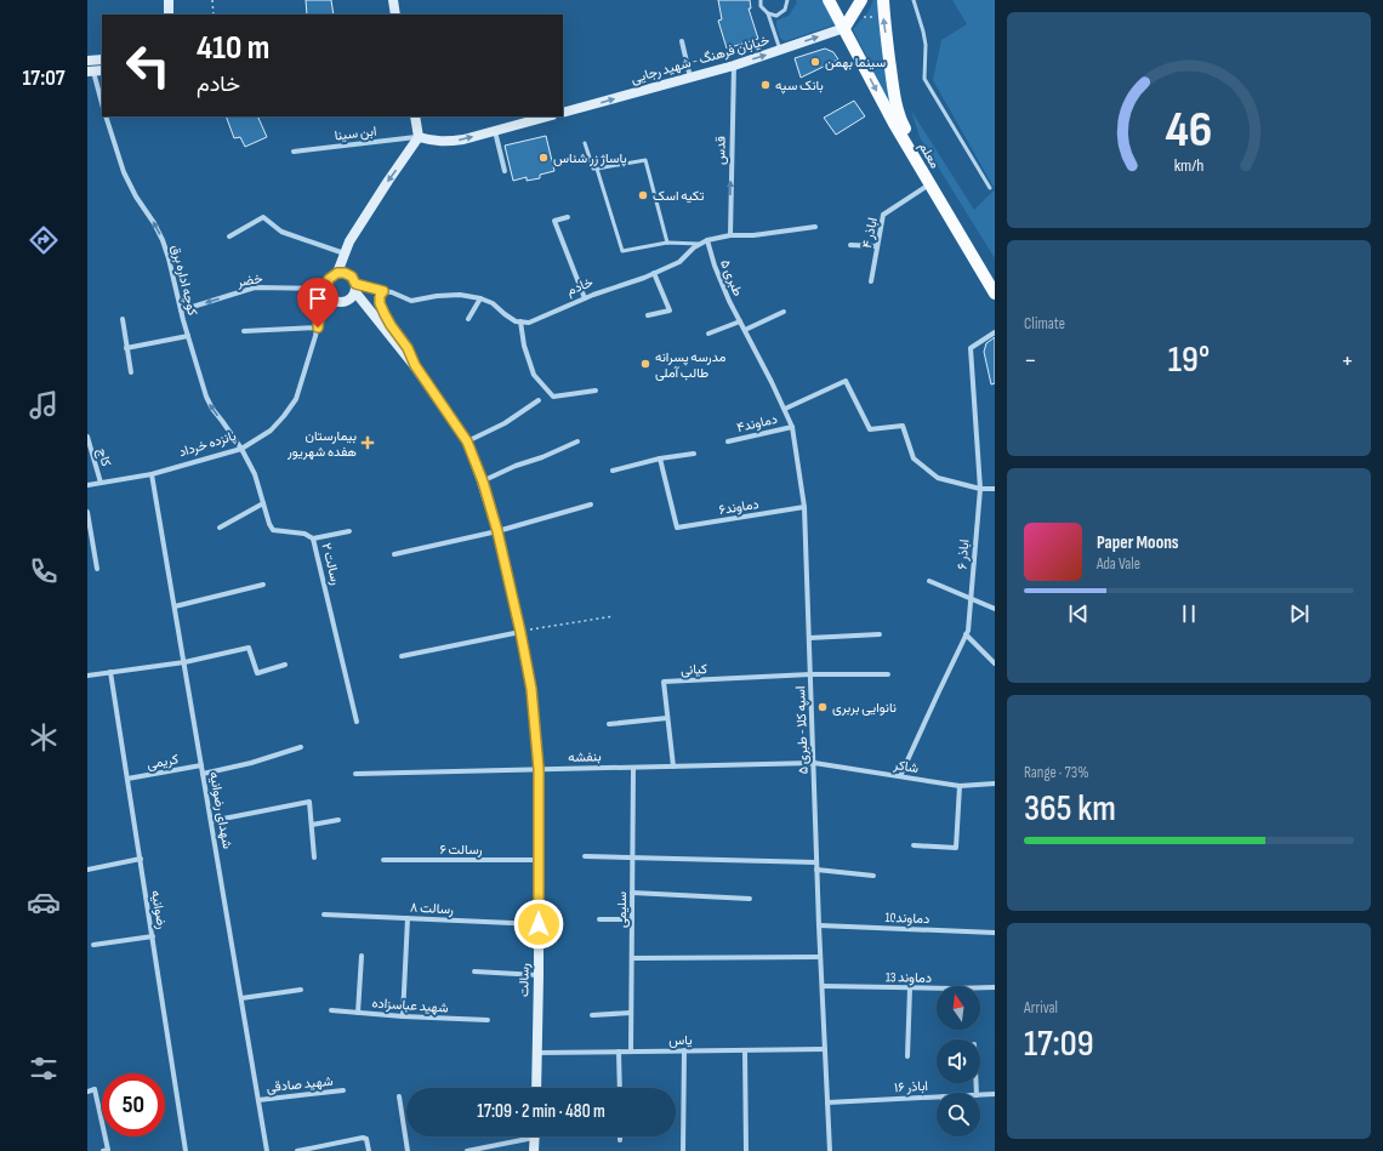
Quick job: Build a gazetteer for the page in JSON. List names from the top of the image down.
{
  "streets": {
    "main road": ["خیابان فرهنگ - شهید رجایی", "معلم", "رسالت"],
    "street": [
      "ابن سینا",
      "قدس",
      "اباذر ۴",
      "طبری ۵",
      "کوچه اداره برق",
      "خضر",
      "خادم",
      "دماوند۴",
      "پانزده خرداد",
      "کاج",
      "دماوند۶",
      "اباذر ۶",
      "رسالت ۲",
      "کیانی",
      "اسپه کلا - طبری ۵",
      "بنفشه",
      "کریمی",
      "شاکر",
      "شهدای رضوانیه",
      "رسالت ۶",
      "رسالت ۸",
      "رضوانیه",
      "سلیمی",
      "دماوند10",
      "دماوند 13",
      "شهید عباسزاده",
      "یاس",
      "شهید صادقی",
      "اباذر ۱۶"
    ]
  },
  "crossings": [
    ["خیابان فرهنگ - شهید رجایی", "قدس"],
    ["خیابان فرهنگ - شهید رجایی", "معلم"],
    ["قدس", "خادم"],
    ["معلم", "اباذر ۴"],
    ["طبری ۵", "خادم"],
    ["طبری ۵", "اسپه کلا - طبری ۵"],
    ["کوچه اداره برق", "خضر"],
    ["کوچه اداره برق", "پانزده خرداد"],
    ["کوچه اداره برق", "رسالت ۲"],
    ["خضر", "پانزده خرداد"],
    ["خضر", "رسالت"],
    ["دماوند۴", "اسپه کلا - طبری ۵"],
    ["پانزده خرداد", "کاج"],
    ["پانزده خرداد", "رسالت ۲"],
    ["پانزده خرداد", "شهدای رضوانیه"],
    ["پانزده خرداد", "رسالت"],
    ["دماوند۶", "اسپه کلا - طبری ۵"],
    ["اباذر ۶", "شاکر"],
    ["کیانی", "اسپه کلا - طبری ۵"],
    ["کیانی", "بنفشه"],
    ["اسپه کلا - طبری ۵", "بنفشه"],
    ["اسپه کلا - طبری ۵", "شاکر"],
    ["اسپه کلا - طبری ۵", "دماوند10"],
    ["اسپه کلا - طبری ۵", "دماوند 13"],
    ["اسپه کلا - طبری ۵", "یاس"],
    ["اسپه کلا - طبری ۵", "اباذر ۱۶"],
    ["بنفشه", "شاکر"],
    ["بنفشه", "سلیمی"],
    ["بنفشه", "رسالت"],
    ["کریمی", "شهدای رضوانیه"],
    ["کریمی", "رضوانیه"],
    ["شهدای رضوانیه", "شهید صادقی"],
    ["رسالت ۶", "رسالت"],
    ["رسالت ۸", "رسالت"],
    ["سلیمی", "یاس"],
    ["رسالت", "یاس"]
  ],
  "one_way": ["خیابان فرهنگ - شهید رجایی", "قدس", "کوچه اداره برق"],
  "places": {
    "other": [
      "سینما بهمن",
      "بانک سپه",
      "پاساژ زر شناس",
      "تکیه اسک",
      "مدرسه پسرانه طالب آملی",
      "نانوایی بربری"
    ],
    "health": ["بیمارستان هفده شهریور"]
  },
  "north": "top",
  "page": {
    "tabs": "17:07",
    "turn": ["410 m", "خادم"],
    "tile": [
      "Climate",
      ["Range · 73%", "365 km"],
      ["Arrival", "17:09"]
    ],
    "heat": ["−", "19°", "+"],
    "song": ["Paper Moons", "Ada Vale"],
    "limit": "50",
    "trip": "17:09 · 2 min · 480 m",
    "gauge": ["46", "km/h"]
  }
}
